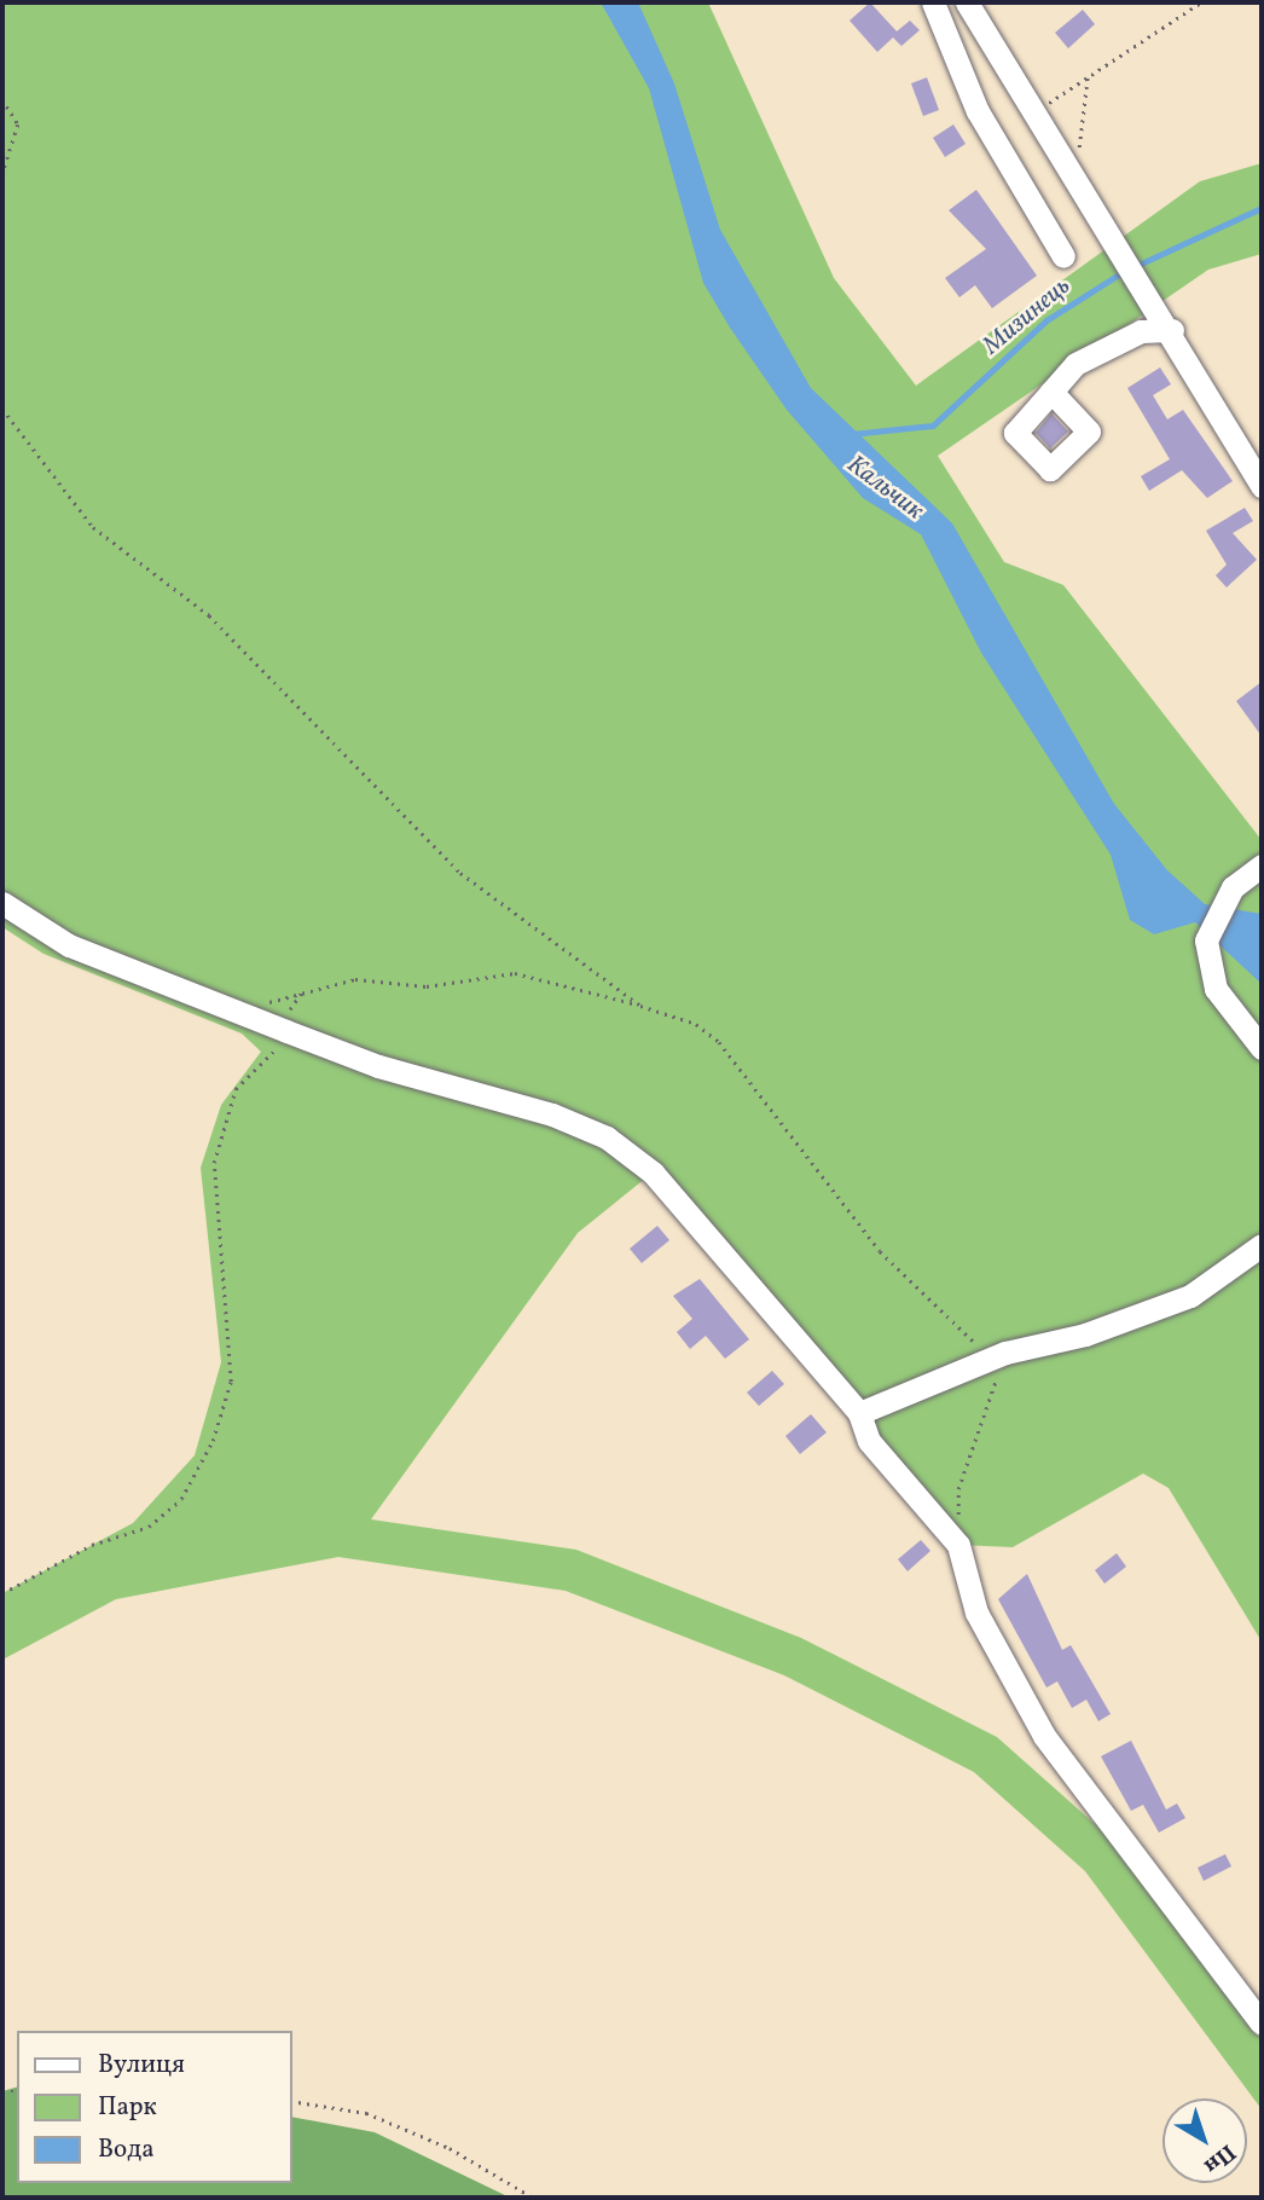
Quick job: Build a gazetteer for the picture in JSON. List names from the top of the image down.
{
  "water": ["Мизинець", "Кальчик"],
  "legend": ["Вулиця", "Парк", "Вода"],
  "north": "bottom right"
}
